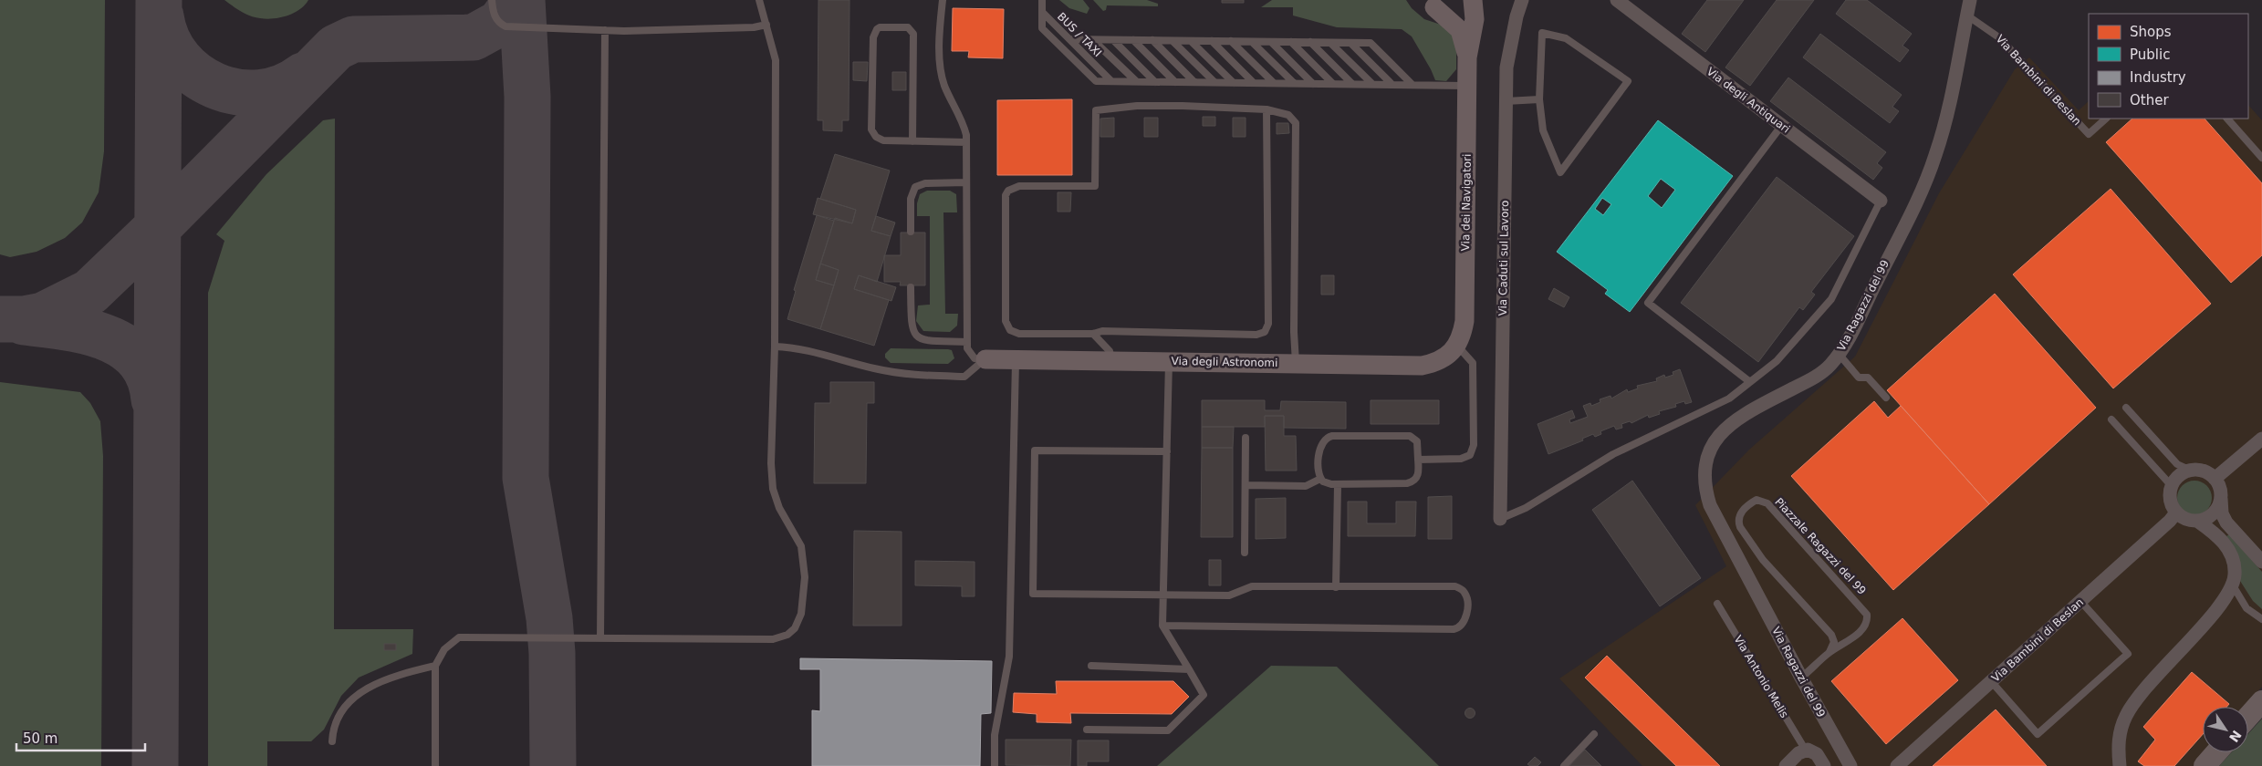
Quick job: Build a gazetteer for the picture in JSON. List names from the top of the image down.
{
  "streets": {
    "street": [
      "Via Bambini di Beslan",
      "Via degli Antiquari",
      "Via dei Navigatori",
      "Via Caduti sul Lavoro",
      "Via Ragazzi del 99",
      "Via degli Astronomi",
      "Via Antonio Melis"
    ],
    "lane": ["BUS / TAXI", "Piazzale Ragazzi del 99"]
  },
  "crossings": [
    ["Via Bambini di Beslan", "Via Ragazzi del 99"],
    ["Via dei Navigatori", "Via degli Astronomi"],
    ["Via Ragazzi del 99", "Piazzale Ragazzi del 99"]
  ],
  "legend": [
    "Shops",
    "Public",
    "Industry",
    "Other"
  ],
  "scale_bar": "50 m",
  "north": "bottom right"
}
